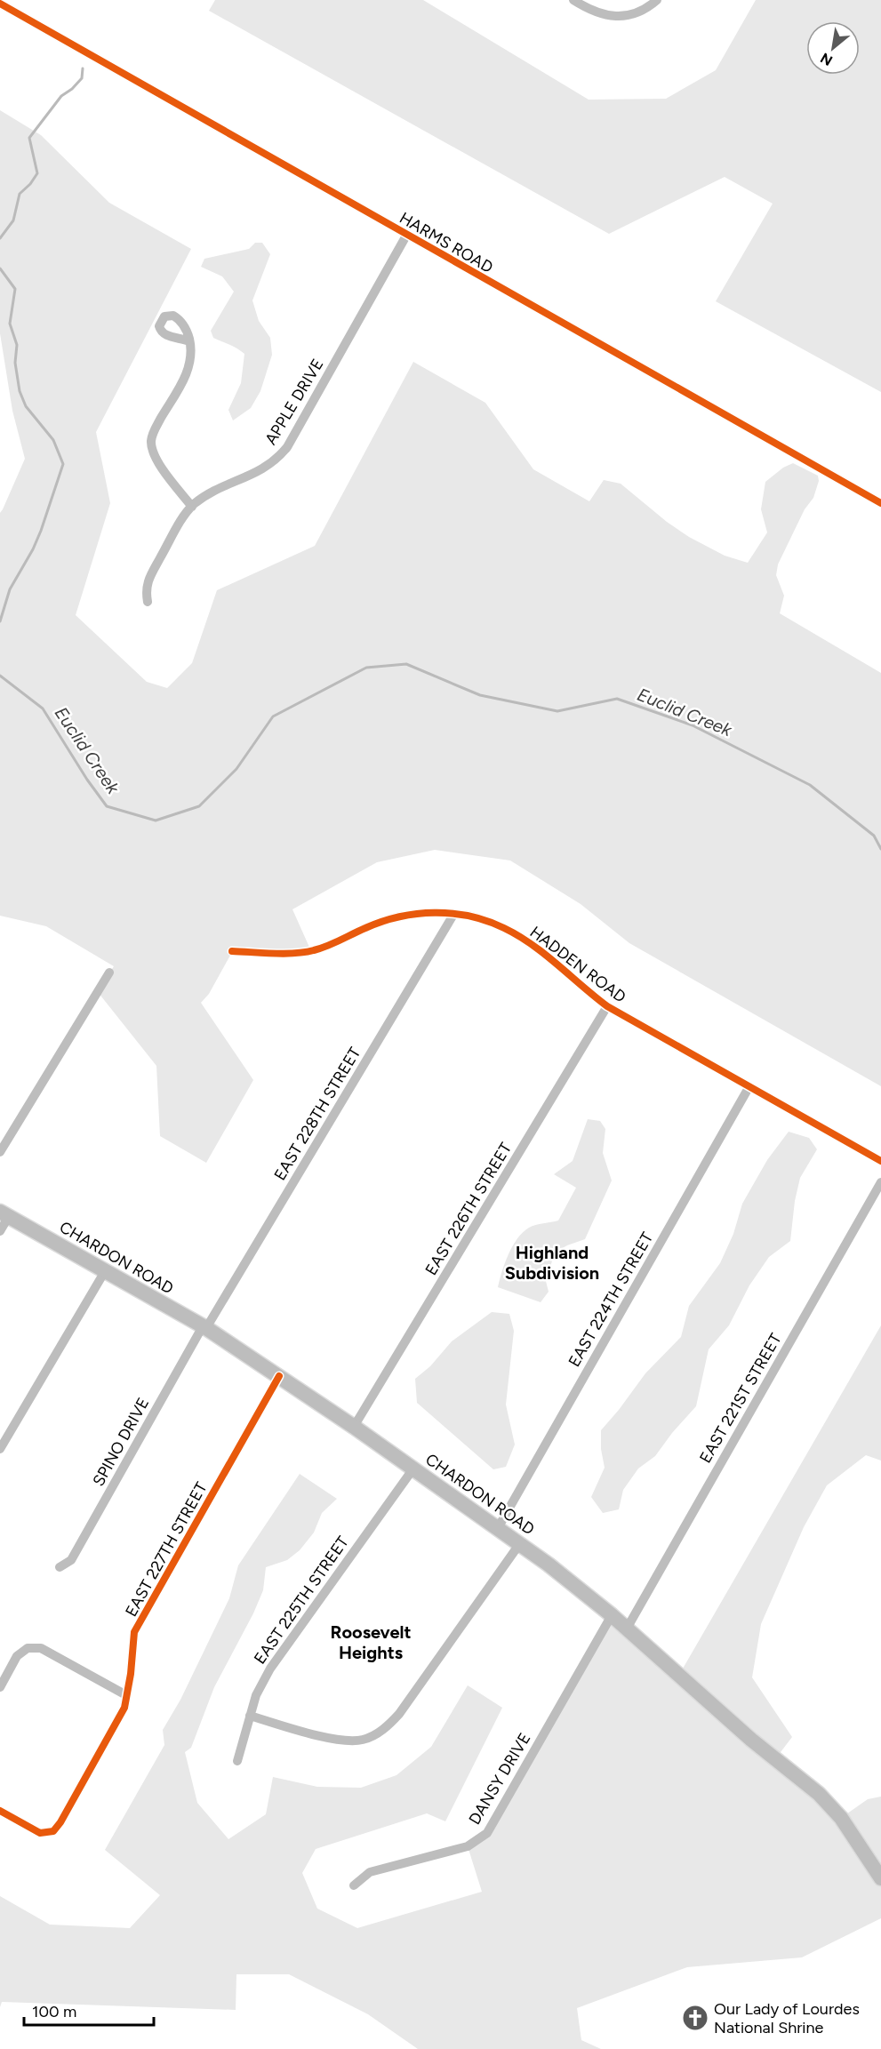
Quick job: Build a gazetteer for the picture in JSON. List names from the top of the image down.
{
  "streets": {
    "main road": ["CHARDON ROAD"],
    "street": [
      "HARMS ROAD",
      "APPLE DRIVE",
      "HADDEN ROAD",
      "EAST 228TH STREET",
      "EAST 226TH STREET",
      "EAST 224TH STREET",
      "EAST 221ST STREET",
      "SPINO DRIVE",
      "EAST 227TH STREET",
      "EAST 225TH STREET",
      "DANSY DRIVE"
    ]
  },
  "crossings": [
    ["HARMS ROAD", "APPLE DRIVE"],
    ["HADDEN ROAD", "EAST 228TH STREET"],
    ["HADDEN ROAD", "EAST 226TH STREET"],
    ["HADDEN ROAD", "EAST 224TH STREET"],
    ["EAST 228TH STREET", "CHARDON ROAD"],
    ["EAST 228TH STREET", "SPINO DRIVE"],
    ["EAST 226TH STREET", "CHARDON ROAD"],
    ["CHARDON ROAD", "EAST 224TH STREET"],
    ["CHARDON ROAD", "EAST 221ST STREET"],
    ["CHARDON ROAD", "SPINO DRIVE"],
    ["CHARDON ROAD", "EAST 227TH STREET"],
    ["CHARDON ROAD", "EAST 225TH STREET"],
    ["CHARDON ROAD", "DANSY DRIVE"]
  ],
  "districts": ["Highland Subdivision", "Roosevelt Heights"],
  "water": ["Euclid Creek"],
  "places": {
    "church": ["Our Lady of Lourdes National Shrine"]
  },
  "scale_bar": "100 m",
  "north": "bottom left"
}
